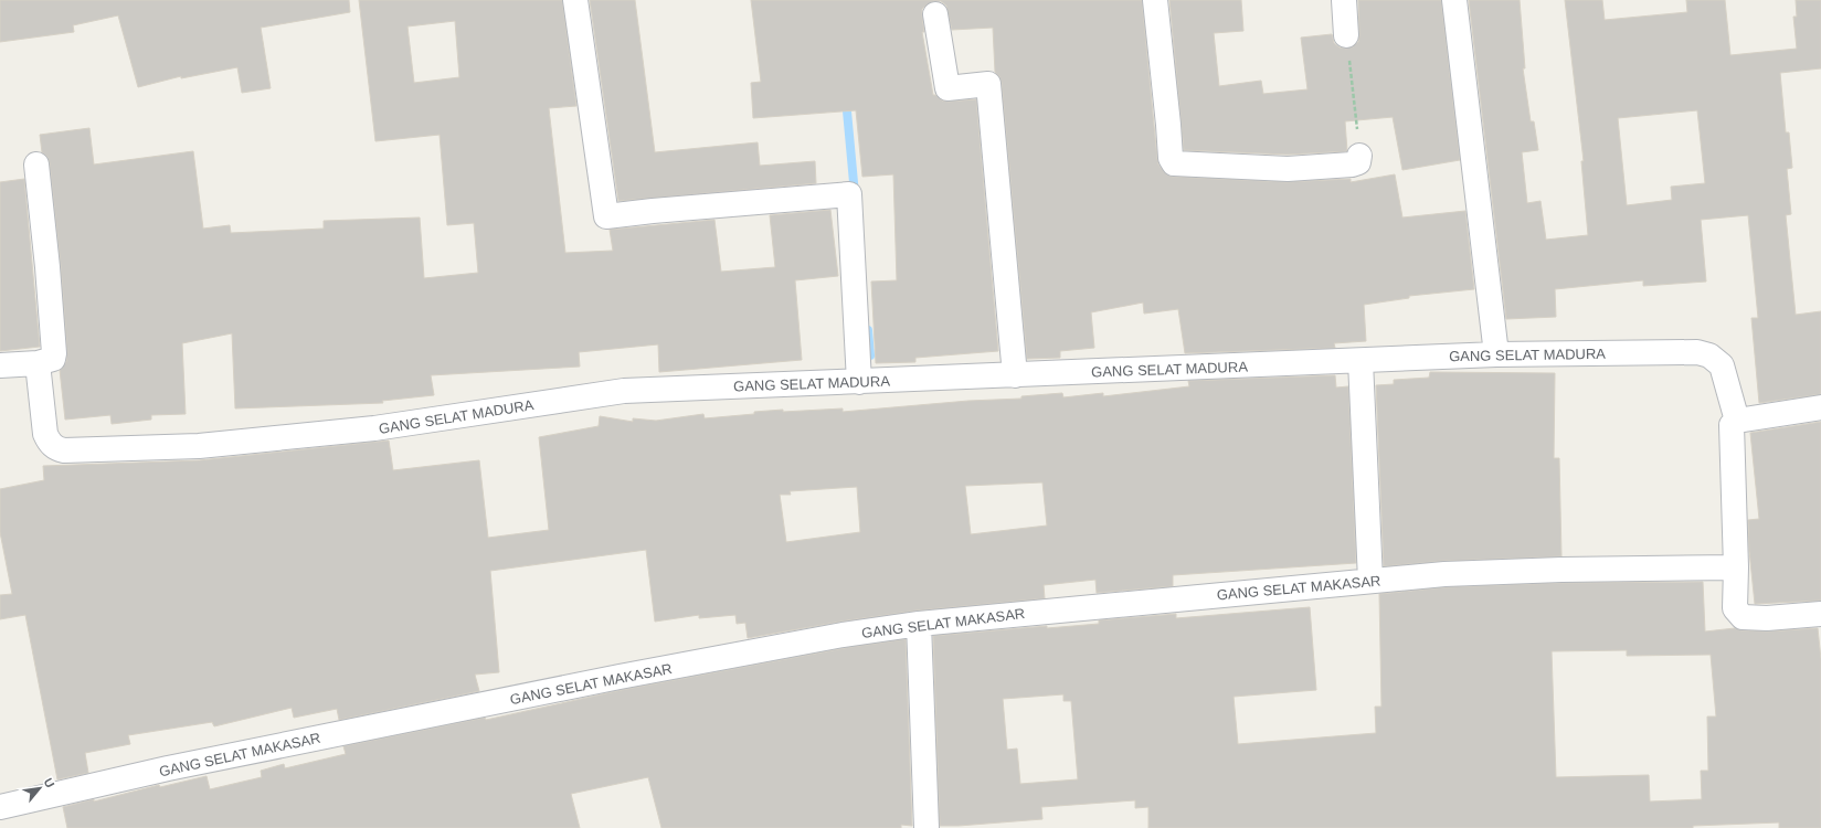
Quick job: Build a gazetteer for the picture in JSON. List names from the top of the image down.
{
  "streets": {
    "street": ["GANG SELAT MADURA", "GANG SELAT MAKASAR"]
  },
  "north": "top right"
}
